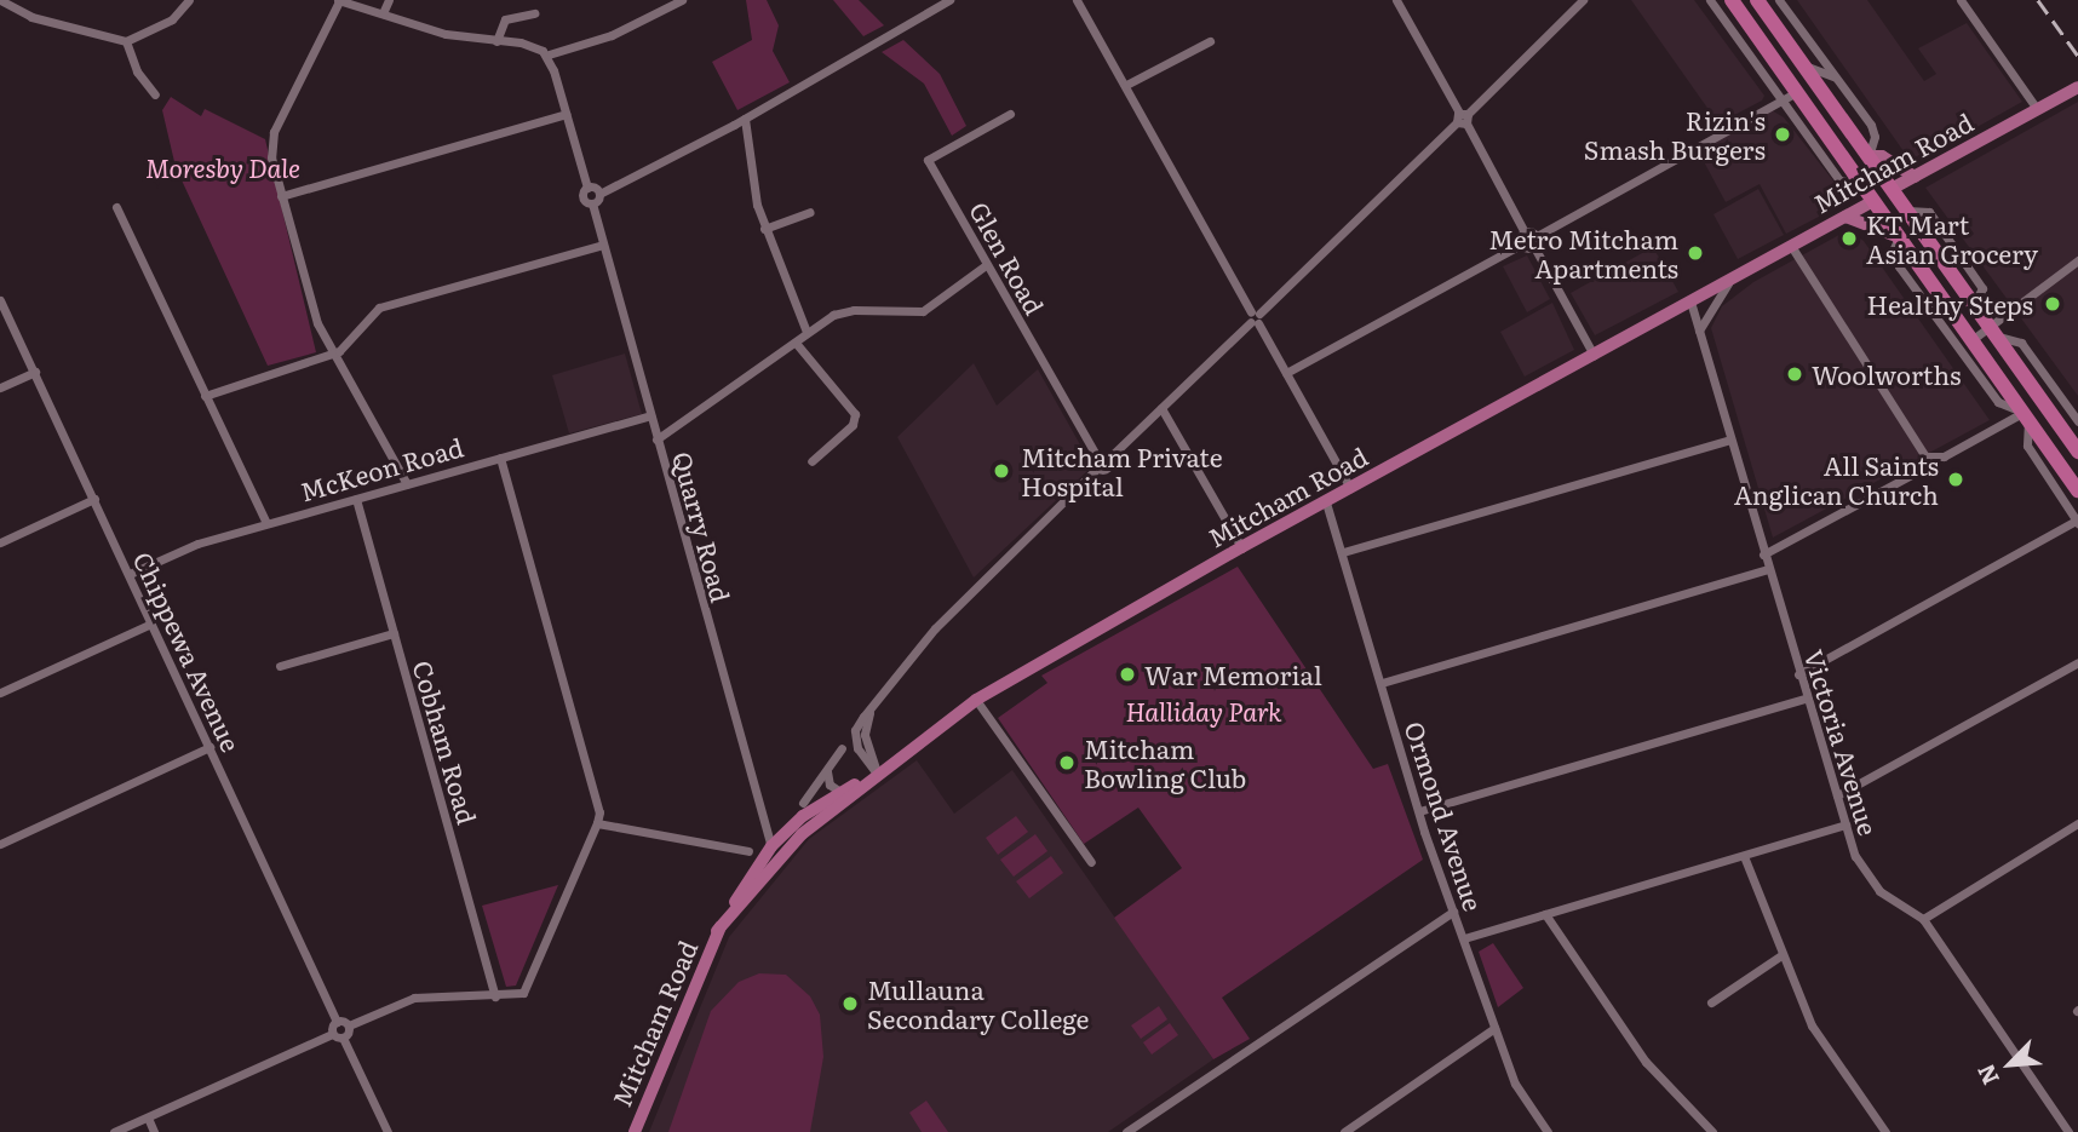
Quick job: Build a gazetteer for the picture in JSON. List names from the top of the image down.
{
  "streets": {
    "highway": ["Mitcham Road"],
    "street": [
      "Glen Road",
      "McKeon Road",
      "Quarry Road",
      "Chippewa Avenue",
      "Cobham Road",
      "Victoria Avenue",
      "Ormond Avenue"
    ]
  },
  "crossings": [
    ["Mitcham Road", "Quarry Road"],
    ["Mitcham Road", "Victoria Avenue"],
    ["Mitcham Road", "Ormond Avenue"],
    ["McKeon Road", "Quarry Road"],
    ["McKeon Road", "Chippewa Avenue"],
    ["McKeon Road", "Cobham Road"]
  ],
  "parks": ["Moresby Dale", "Halliday Park"],
  "places": [
    "Rizin's Smash Burgers",
    "KT Mart Asian Grocery",
    "Metro Mitcham Apartments",
    "Healthy Steps",
    "Woolworths",
    "Mitcham Private Hospital",
    "All Saints Anglican Church",
    "War Memorial",
    "Mitcham Bowling Club",
    "Mullauna Secondary College"
  ],
  "north": "bottom left"
}
